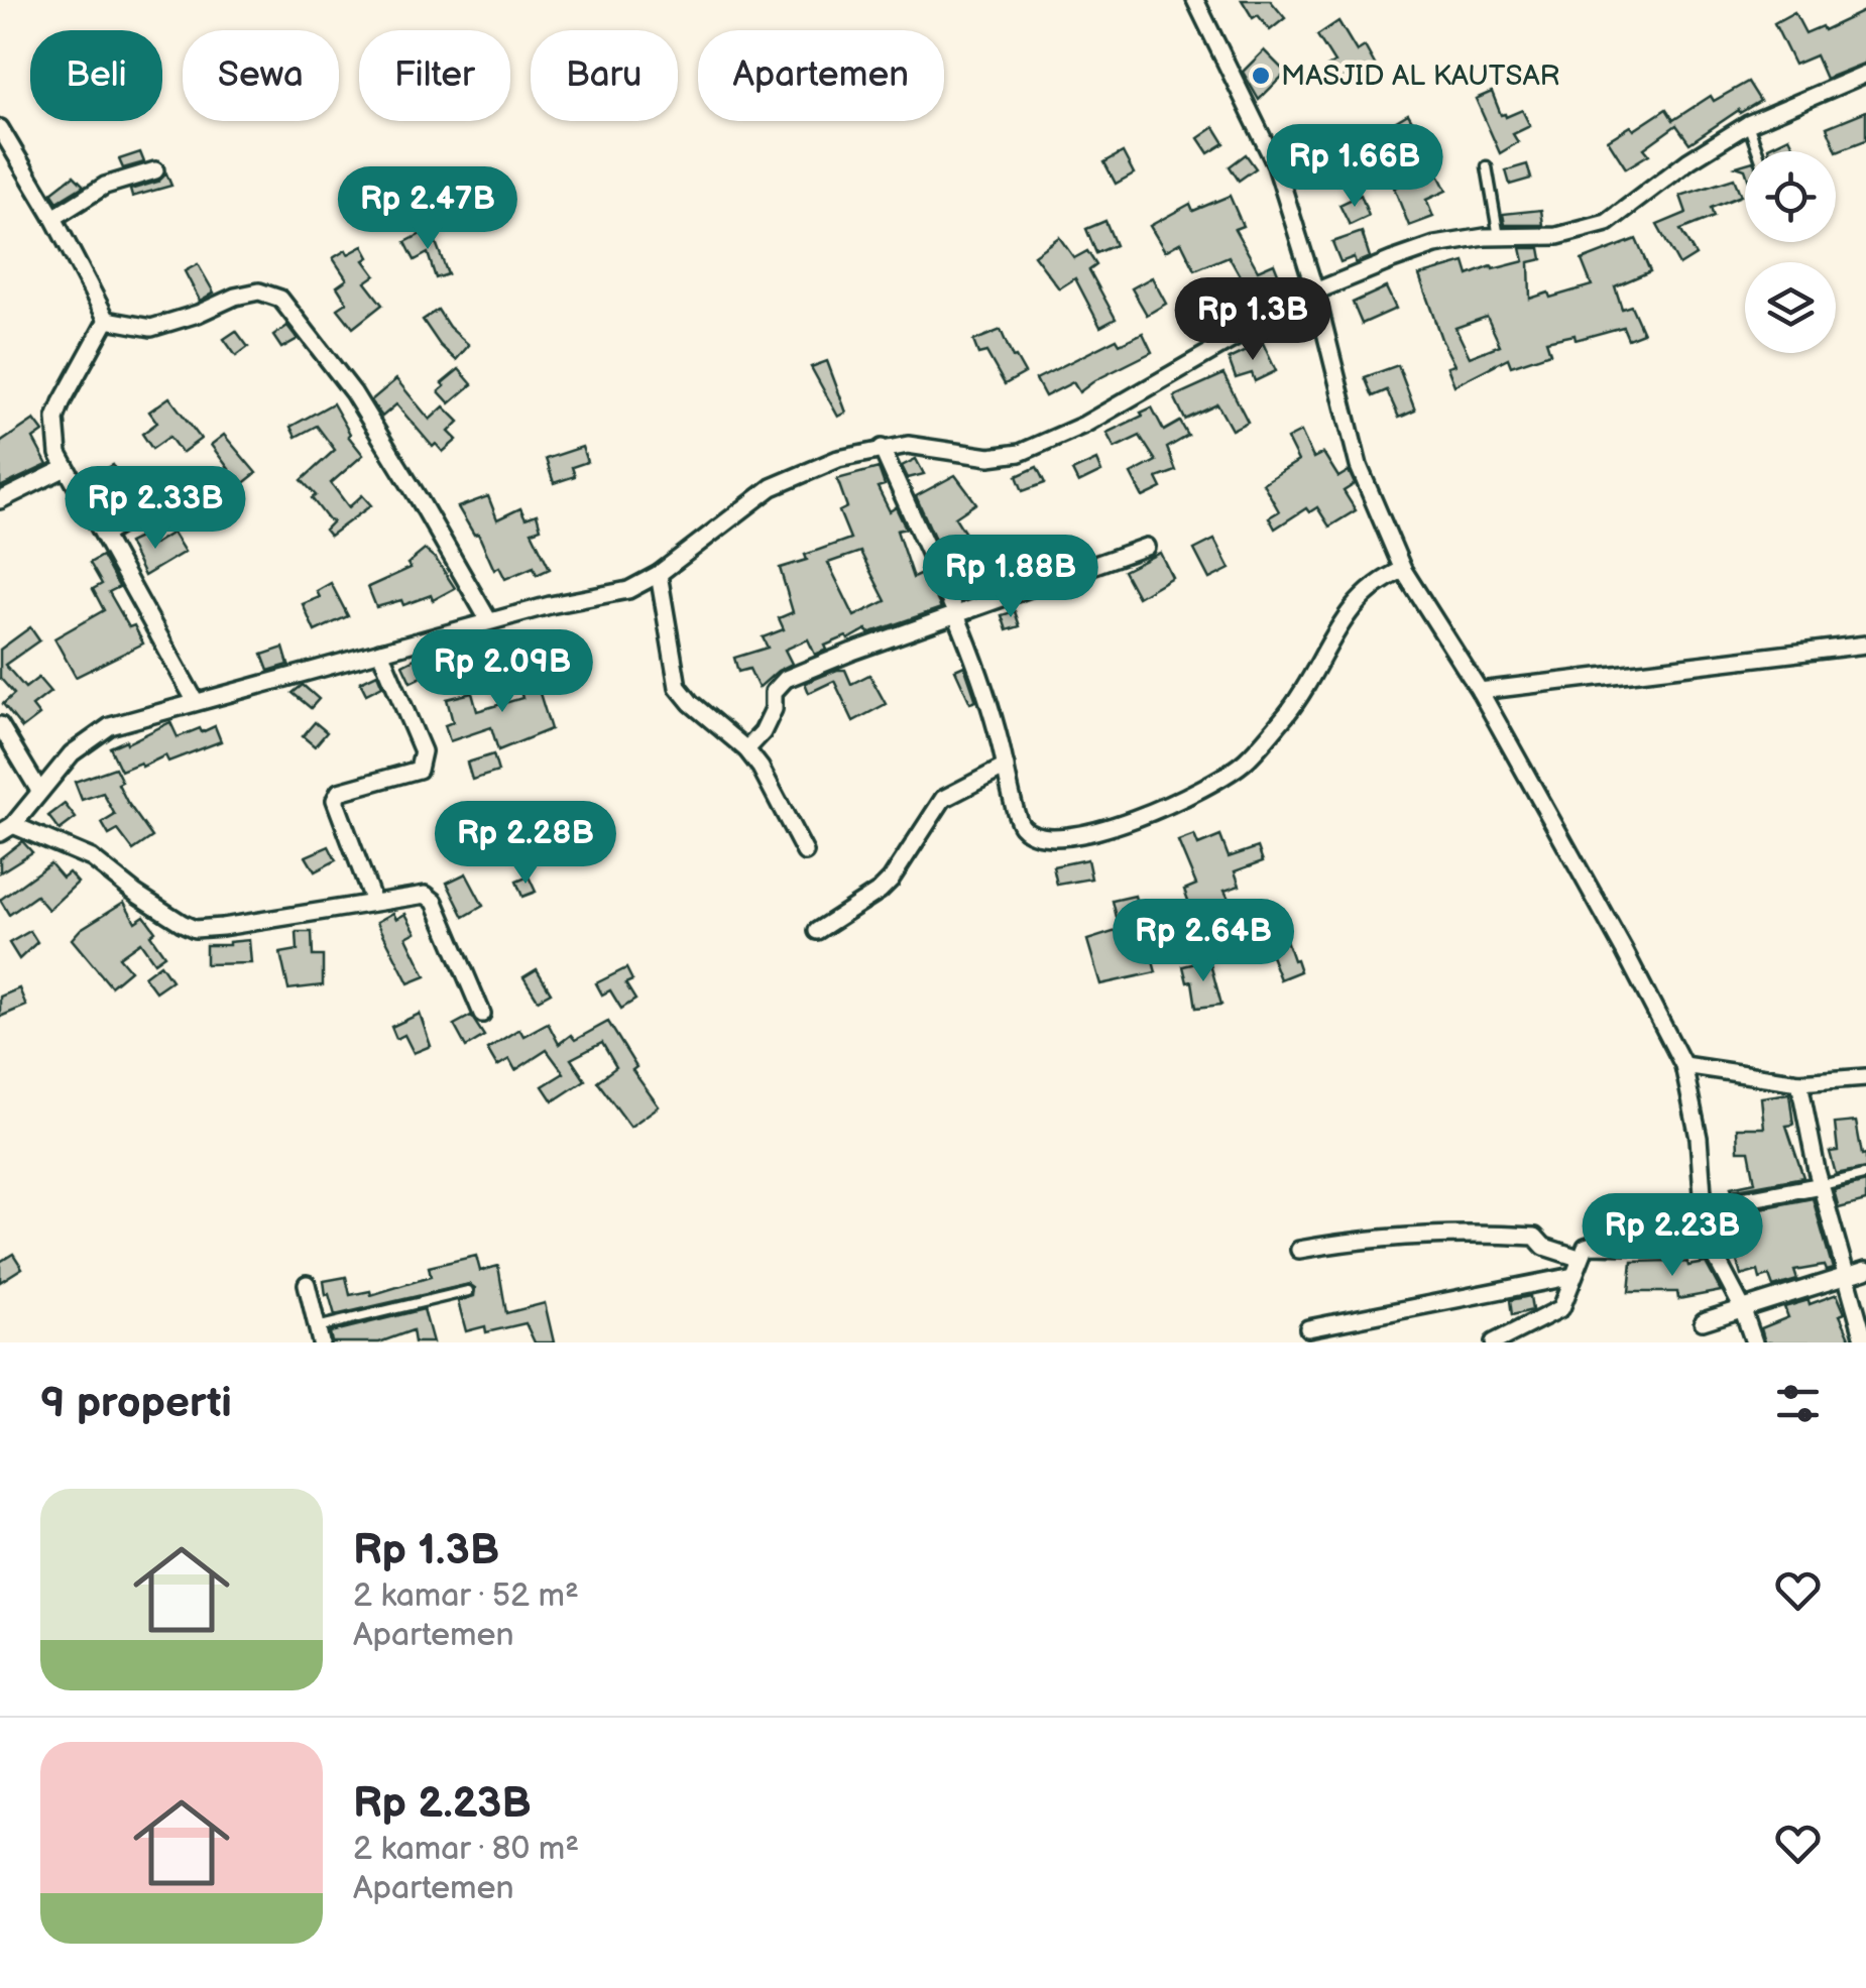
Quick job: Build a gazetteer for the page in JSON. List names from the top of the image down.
{
  "places": ["MASJID AL KAUTSAR"],
  "page": {
    "chip": [
      "Beli",
      "Sewa",
      "Filter",
      "Baru",
      "Apartemen"
    ],
    "price": [
      "Rp 1.66B",
      "Rp 2.47B",
      "Rp 1.3B",
      "Rp 2.33B",
      "Rp 1.88B",
      "Rp 2.09B",
      "Rp 2.28B",
      "Rp 2.64B",
      "Rp 2.23B"
    ],
    "heading": "9 properti",
    "list": [
      {
        "name": "Rp 1.3B",
        "note": "2 kamar · 52 m² · Apartemen"
      },
      {
        "name": "Rp 2.23B",
        "note": "2 kamar · 80 m² · Apartemen"
      }
    ]
  }
}
